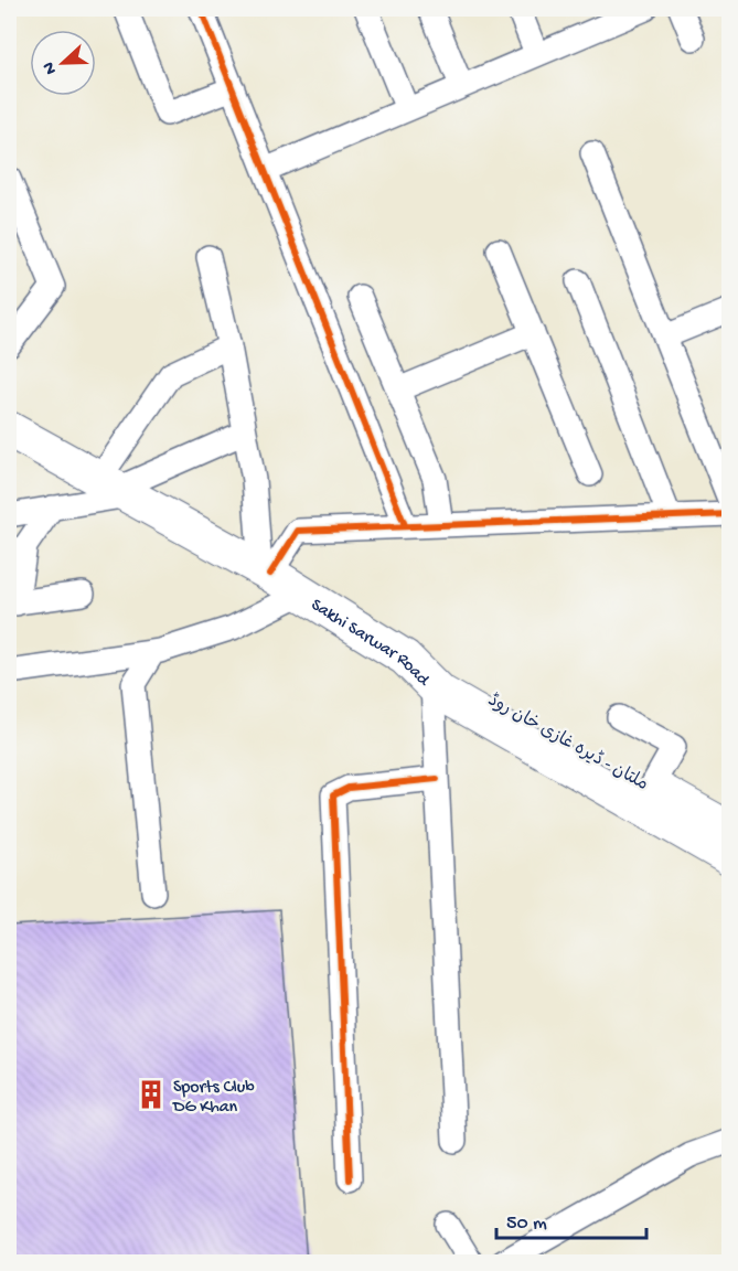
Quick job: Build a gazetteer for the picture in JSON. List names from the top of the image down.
{
  "streets": {
    "highway": ["Sakhi Sarwar Road", "ملتان - ڈیرہ غازی خان روڈ"]
  },
  "crossings": [
    ["Sakhi Sarwar Road", "ملتان - ڈیرہ غازی خان روڈ"]
  ],
  "places": {
    "building": ["Sports Club DG Khan"]
  },
  "scale_bar": "50 m",
  "north": "left"
}
